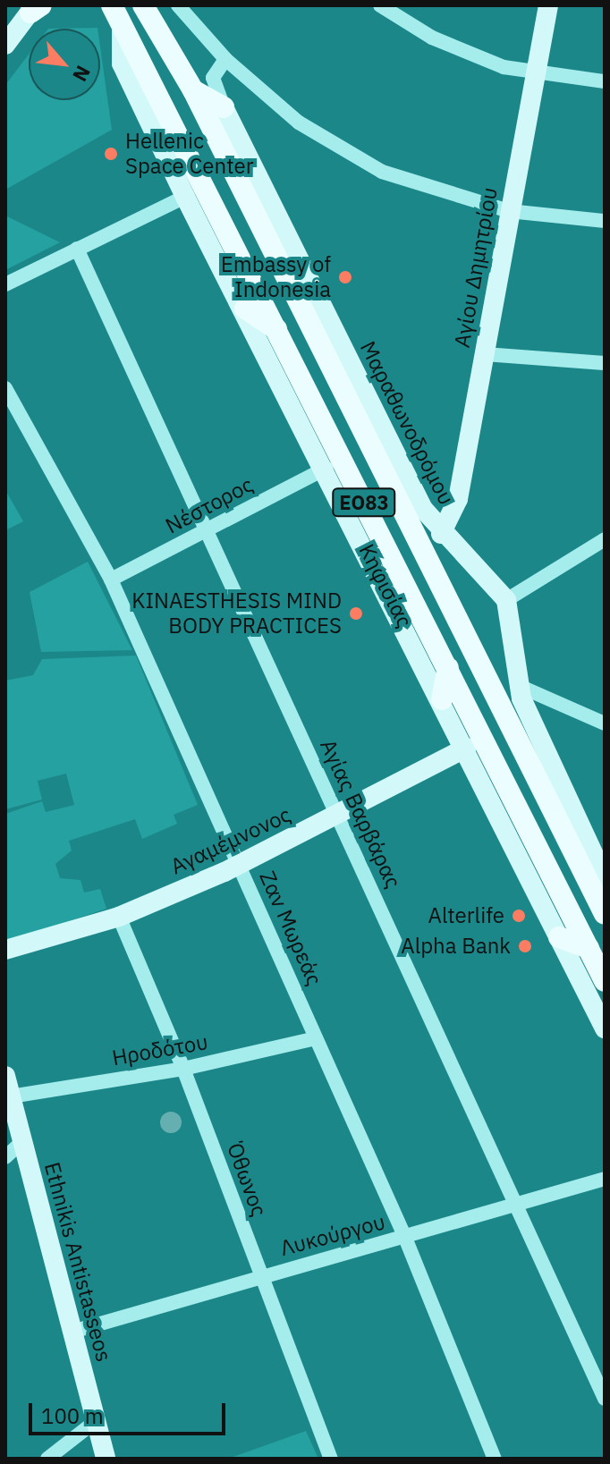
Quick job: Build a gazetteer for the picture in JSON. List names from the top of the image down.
{
  "streets": {
    "main road": ["ΕΟ83", "Κηφισίας"],
    "street": [
      "Αγίου Δημητρίου",
      "Μαραθωνοδρόμου",
      "Νέστορος",
      "Αγίας Βαρβάρας",
      "Αγαμέμνονος",
      "Ζαν Μωρεάς",
      "Ηροδότου",
      "Όθωνος",
      "Λυκούργου",
      "Ethnikis Antistasseos"
    ]
  },
  "crossings": [
    ["Αγίου Δημητρίου", "Μαραθωνοδρόμου"],
    ["Νέστορος", "Κηφισίας"],
    ["Νέστορος", "Αγίας Βαρβάρας"],
    ["Νέστορος", "Ζαν Μωρεάς"],
    ["Κηφισίας", "Αγαμέμνονος"],
    ["Αγίας Βαρβάρας", "Αγαμέμνονος"],
    ["Αγίας Βαρβάρας", "Λυκούργου"],
    ["Αγαμέμνονος", "Ζαν Μωρεάς"],
    ["Αγαμέμνονος", "Όθωνος"],
    ["Ζαν Μωρεάς", "Ηροδότου"],
    ["Ζαν Μωρεάς", "Λυκούργου"],
    ["Ηροδότου", "Όθωνος"],
    ["Ηροδότου", "Ethnikis Antistasseos"],
    ["Όθωνος", "Λυκούργου"],
    ["Λυκούργου", "Ethnikis Antistasseos"]
  ],
  "places": [
    "Hellenic Space Center",
    "Embassy of Indonesia",
    "KINAESTHESIS MIND BODY PRACTICES",
    "Alterlife",
    "Alpha Bank"
  ],
  "scale_bar": "100 m",
  "north": "bottom right"
}
